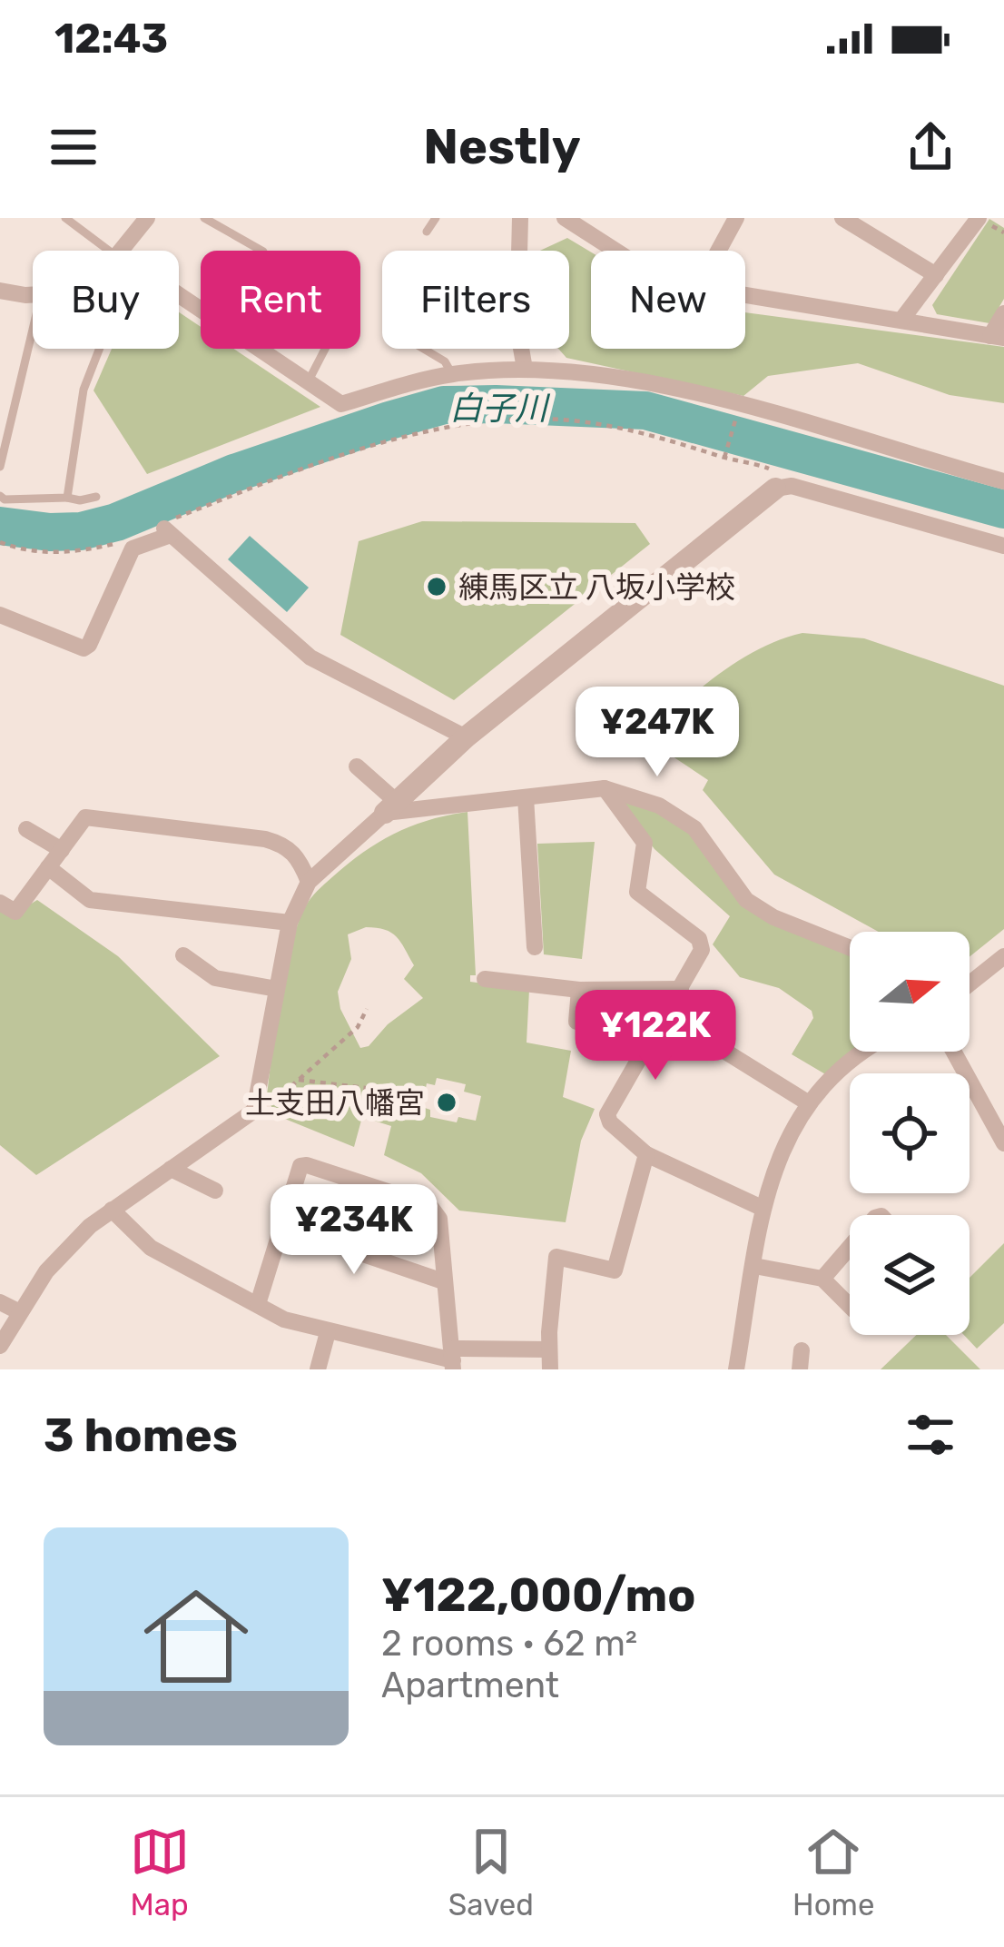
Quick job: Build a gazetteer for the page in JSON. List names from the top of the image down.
{
  "water": ["白子川"],
  "places": ["練馬区立 八坂小学校", "土支田八幡宮"],
  "north": "right",
  "page": {
    "status": "12:43",
    "header": "Nestly",
    "chip": [
      "Buy",
      "Rent",
      "Filters",
      "New"
    ],
    "price": ["¥247K", "¥122K", "¥234K"],
    "heading": "3 homes",
    "list": [
      {
        "name": "¥122,000/mo",
        "note": "2 rooms · 62 m² · Apartment"
      }
    ],
    "tabs": ["Map", "Saved", "Home"]
  }
}
